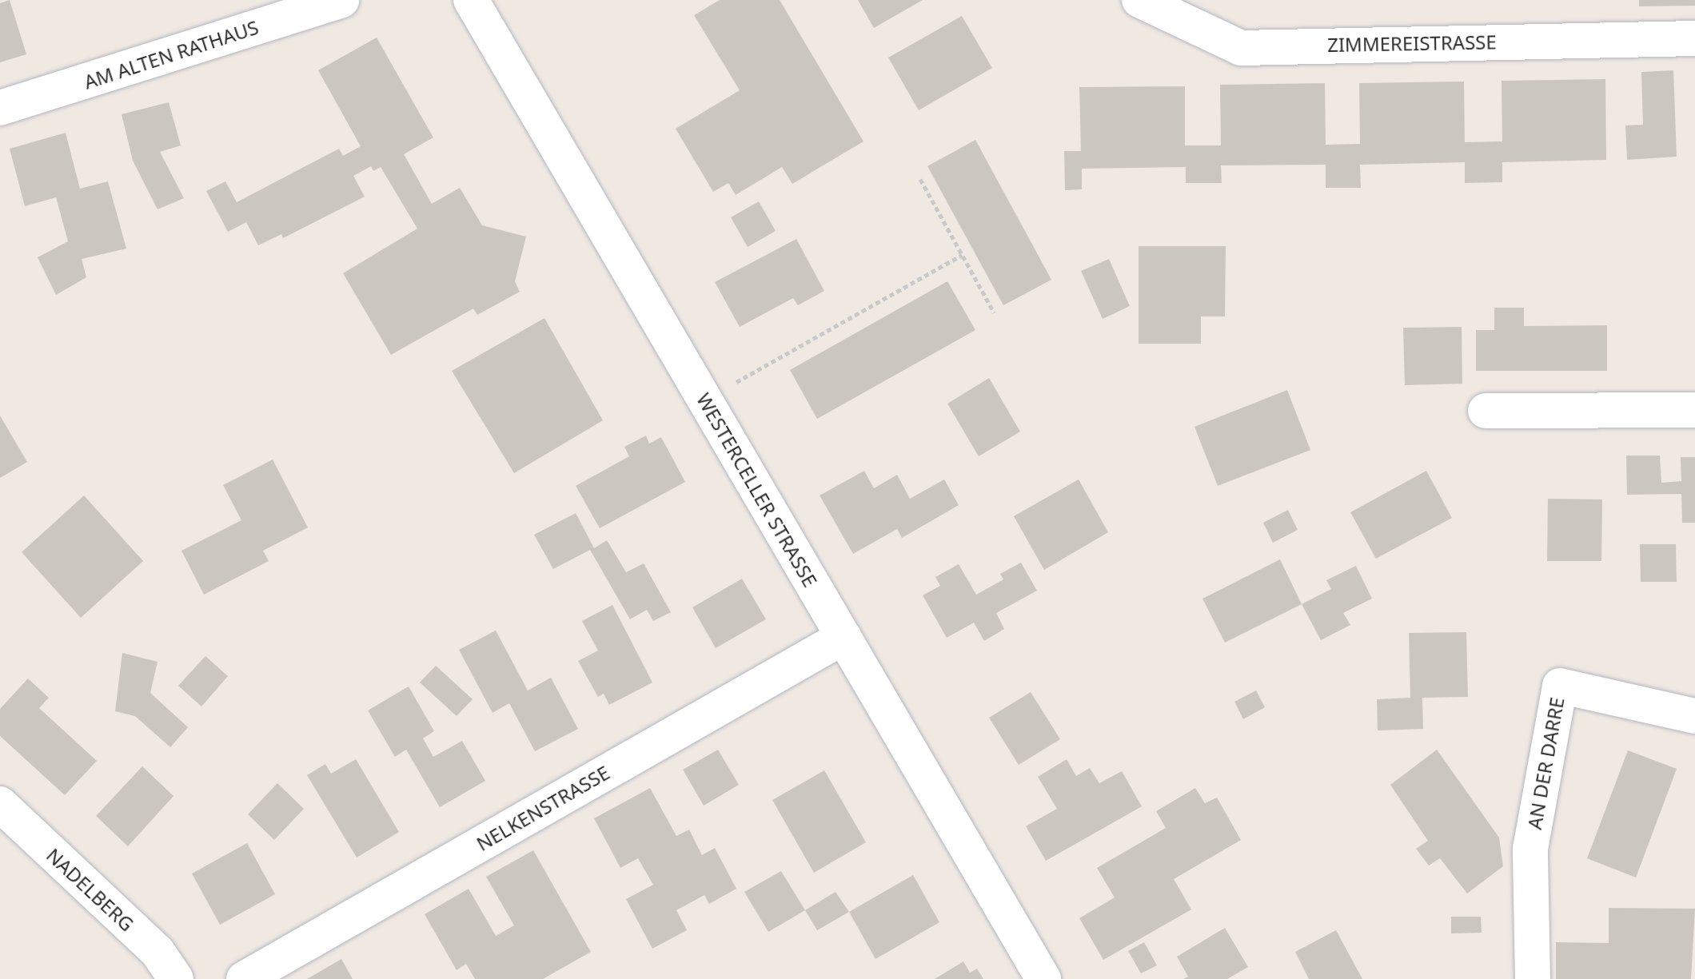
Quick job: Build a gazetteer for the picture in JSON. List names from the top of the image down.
{
  "streets": {
    "street": [
      "ZIMMEREISTRASSE",
      "AM ALTEN RATHAUS",
      "WESTERCELLER STRASSE",
      "AN DER DARRE",
      "NELKENSTRASSE",
      "NADELBERG"
    ]
  },
  "crossings": [
    ["WESTERCELLER STRASSE", "NELKENSTRASSE"]
  ]
}
